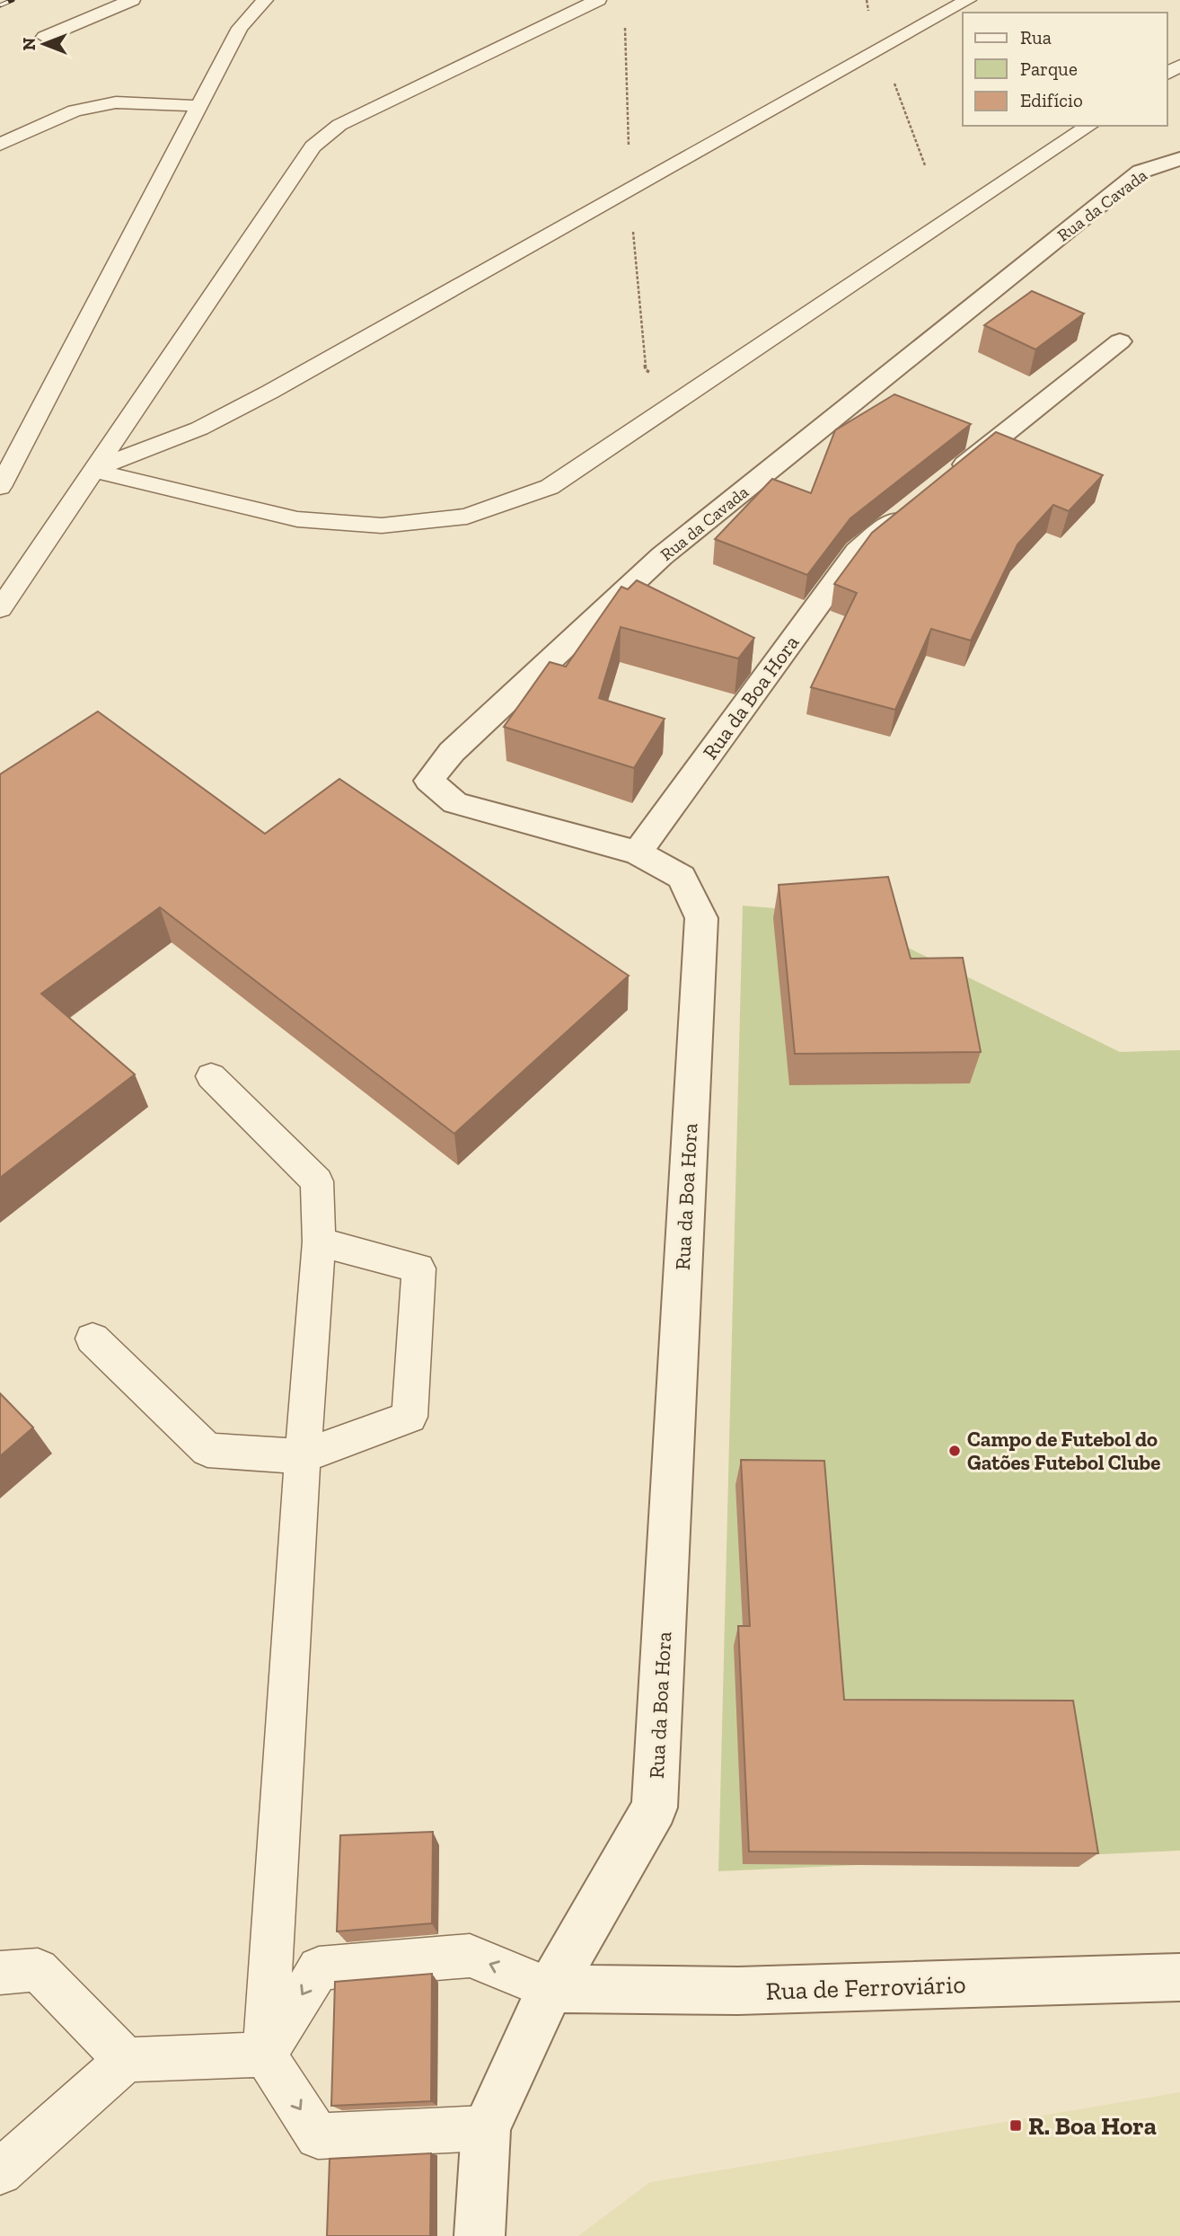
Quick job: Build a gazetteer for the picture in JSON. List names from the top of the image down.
{
  "streets": {
    "street": ["Rua da Cavada", "Rua da Boa Hora", "Rua de Ferroviário"]
  },
  "crossings": [
    ["Rua da Cavada", "Rua da Boa Hora"],
    ["Rua da Boa Hora", "Rua de Ferroviário"]
  ],
  "places": {
    "other": ["Campo de Futebol do Gatões Futebol Clube"],
    "transit": ["R. Boa Hora"]
  },
  "legend": ["Rua", "Parque", "Edifício"],
  "north": "left"
}
